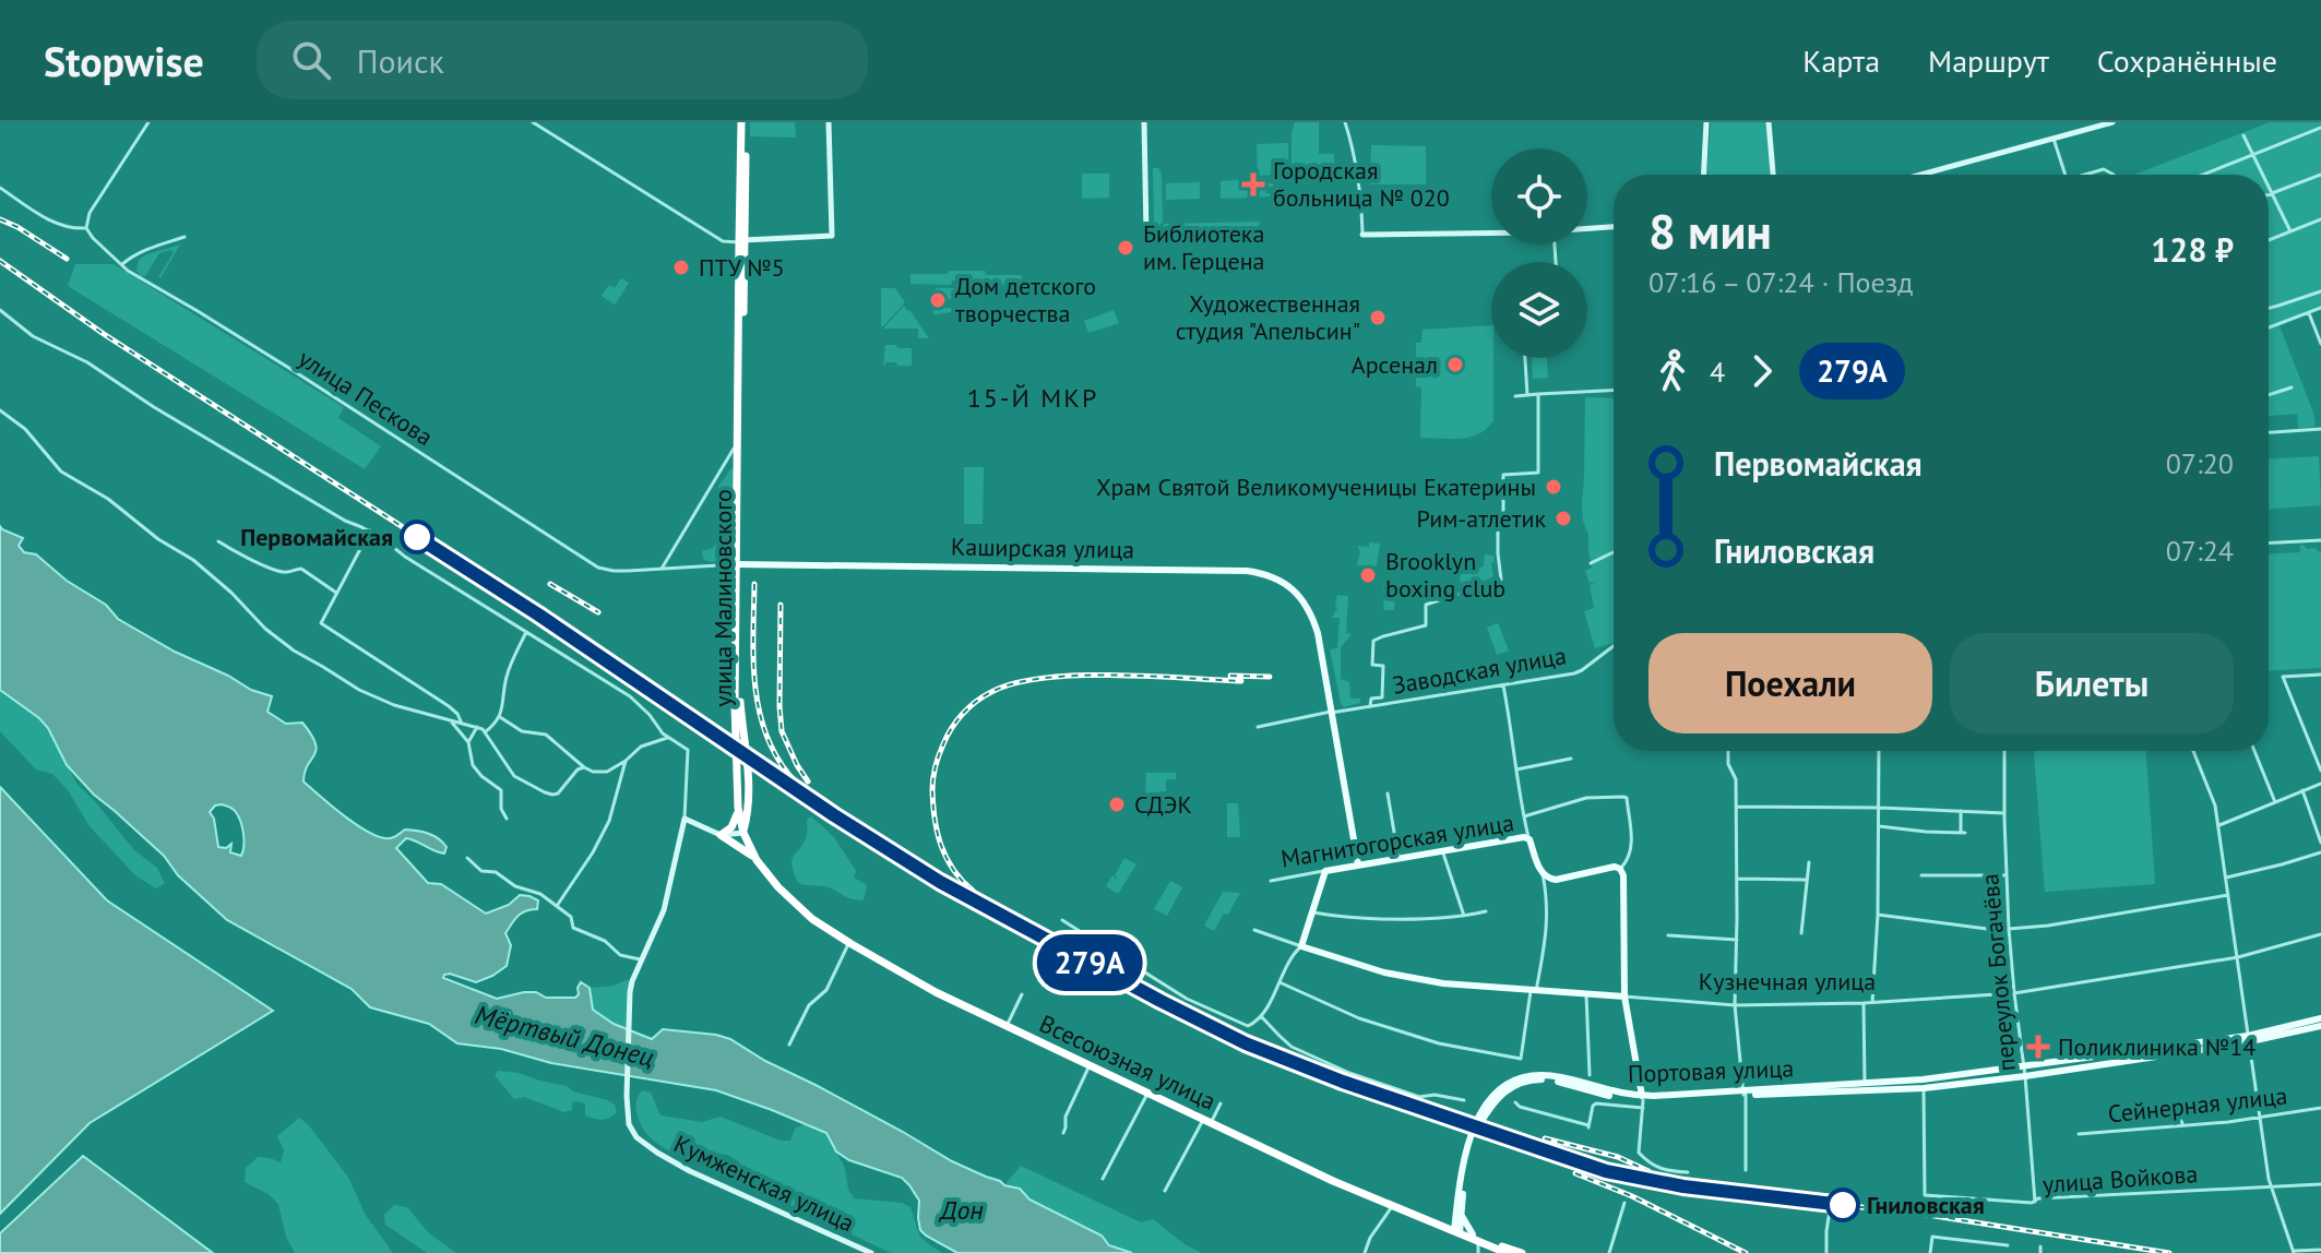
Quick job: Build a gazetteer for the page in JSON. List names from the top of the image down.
{
  "streets": {
    "highway": ["улица Малиновского", "Всесоюзная улица"],
    "main road": [
      "Каширская улица",
      "Магнитогорская улица",
      "Кузнечная улица",
      "Портовая улица"
    ],
    "street": [
      "улица Пескова",
      "Заводская улица",
      "переулок Богачёва",
      "Сейнерная улица",
      "улица Войкова",
      "Кумженская улица"
    ]
  },
  "crossings": [
    ["улица Пескова", "Каширская улица"],
    ["улица Пескова", "улица Малиновского"],
    ["Каширская улица", "улица Малиновского"],
    ["Каширская улица", "Заводская улица"],
    ["Каширская улица", "Магнитогорская улица"],
    ["улица Малиновского", "Всесоюзная улица"],
    ["переулок Богачёва", "Кузнечная улица"],
    ["переулок Богачёва", "Портовая улица"],
    ["переулок Богачёва", "улица Войкова"],
    ["Всесоюзная улица", "Портовая улица"],
    ["Портовая улица", "улица Войкова"]
  ],
  "districts": ["15-Й МКР"],
  "water": ["Мёртвый Донец", "Дон"],
  "places": {
    "health": ["Городская больница № 020", "Поликлиника №14"],
    "other": [
      "Библиотека им. Герцена",
      "ПТУ №5",
      "Дом детского творчества",
      "Художественная студия \"Апельсин\"",
      "Арсенал",
      "Храм Святой Великомученицы Екатерины",
      "Рим-атлетик",
      "Первомайская",
      "Brooklyn boxing club",
      "СДЭК",
      "Гниловская"
    ]
  },
  "page": {
    "header": "Stopwise",
    "search": "Поиск",
    "nav": ["Карта", "Маршрут", "Сохранённые"],
    "on_map": "279А",
    "heading": ["8 мин", "07:16 – 07:24 · Поезд", "128 ₽"],
    "legs": ["4", "279А"],
    "list": [
      {
        "name": "Первомайская",
        "value": "07:20"
      },
      {
        "name": "Гниловская",
        "value": "07:24"
      }
    ],
    "buttons": ["Поехали", "Билеты"]
  }
}
